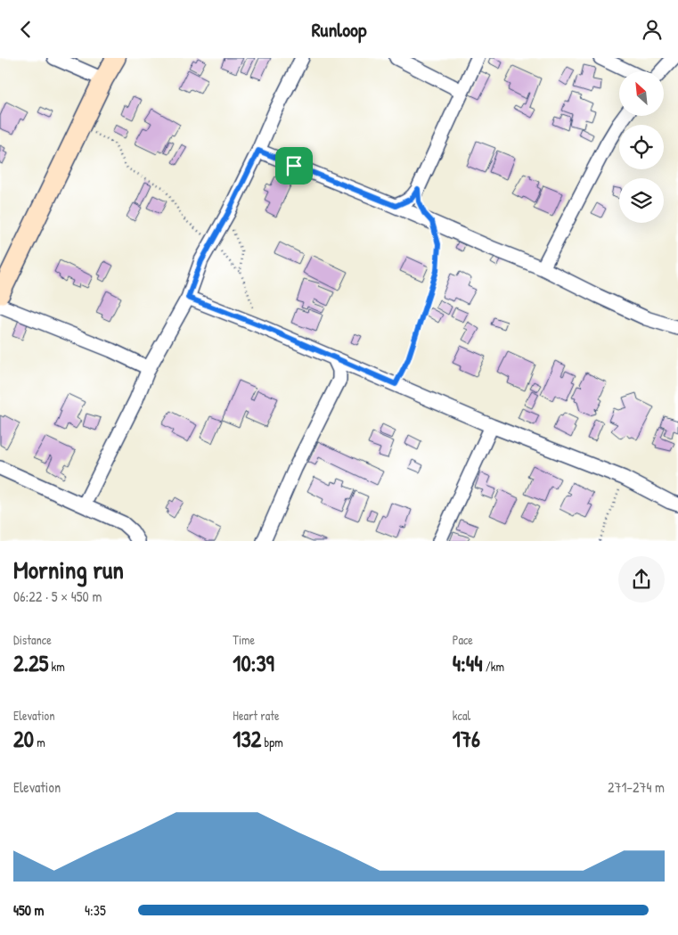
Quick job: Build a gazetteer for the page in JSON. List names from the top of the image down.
{
  "north": "top left",
  "page": {
    "header": "Runloop",
    "heading": ["Morning run", "06:22 · 5 × 450 m"],
    "stats": [
      ["Distance", "2.25 km"],
      ["Time", "10:39"],
      ["Pace", "4:44 /km"],
      ["Elevation", "20 m"],
      ["Heart rate", "132 bpm"],
      ["kcal", "176"]
    ],
    "chart": ["Elevation", "271–274 m"],
    "list": [
      {
        "name": "450 m",
        "note": "4:35"
      }
    ]
  }
}
